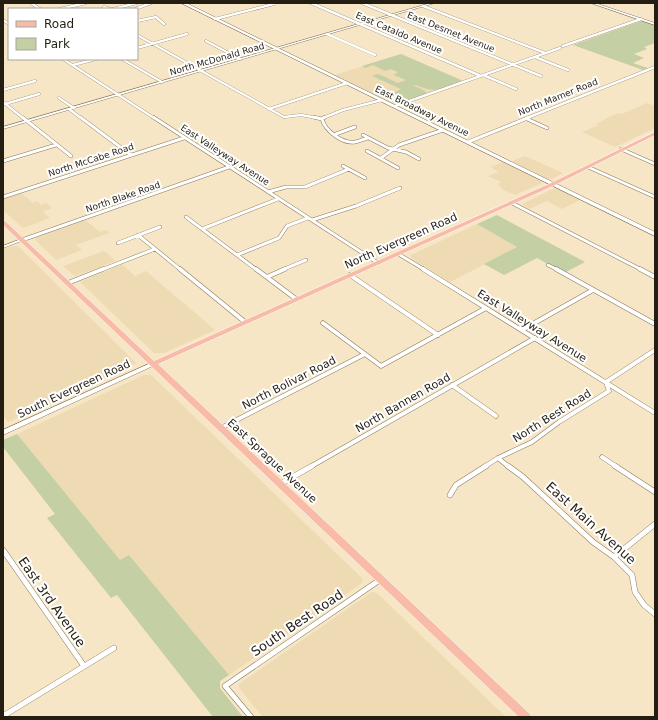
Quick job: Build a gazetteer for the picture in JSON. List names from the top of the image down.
{
  "streets": {
    "main road": [
      "East Broadway Avenue",
      "North Evergreen Road",
      "South Evergreen Road",
      "East Sprague Avenue"
    ],
    "street": [
      "East Desmet Avenue",
      "East Cataldo Avenue",
      "North McDonald Road",
      "North Mamer Road",
      "East Valleyway Avenue",
      "North McCabe Road",
      "North Blake Road",
      "North Bolivar Road",
      "North Bannen Road",
      "North Best Road",
      "East Main Avenue",
      "East 3rd Avenue",
      "South Best Road"
    ]
  },
  "crossings": [
    ["East Desmet Avenue", "North McDonald Road"],
    ["East Cataldo Avenue", "North McDonald Road"],
    ["North McDonald Road", "East Broadway Avenue"],
    ["North McDonald Road", "East Valleyway Avenue"],
    ["North Mamer Road", "East Broadway Avenue"],
    ["East Broadway Avenue", "North Evergreen Road"],
    ["East Valleyway Avenue", "North McCabe Road"],
    ["East Valleyway Avenue", "North Blake Road"],
    ["East Valleyway Avenue", "North Evergreen Road"],
    ["East Valleyway Avenue", "North Bannen Road"],
    ["East Valleyway Avenue", "North Best Road"],
    ["North Blake Road", "East Sprague Avenue"],
    ["North Evergreen Road", "South Evergreen Road"],
    ["North Evergreen Road", "East Sprague Avenue"],
    ["North Bolivar Road", "East Sprague Avenue"],
    ["South Evergreen Road", "East Sprague Avenue"],
    ["North Bannen Road", "East Sprague Avenue"],
    ["North Best Road", "East Main Avenue"],
    ["East Sprague Avenue", "South Best Road"]
  ],
  "legend": ["Road", "Park"]
}
